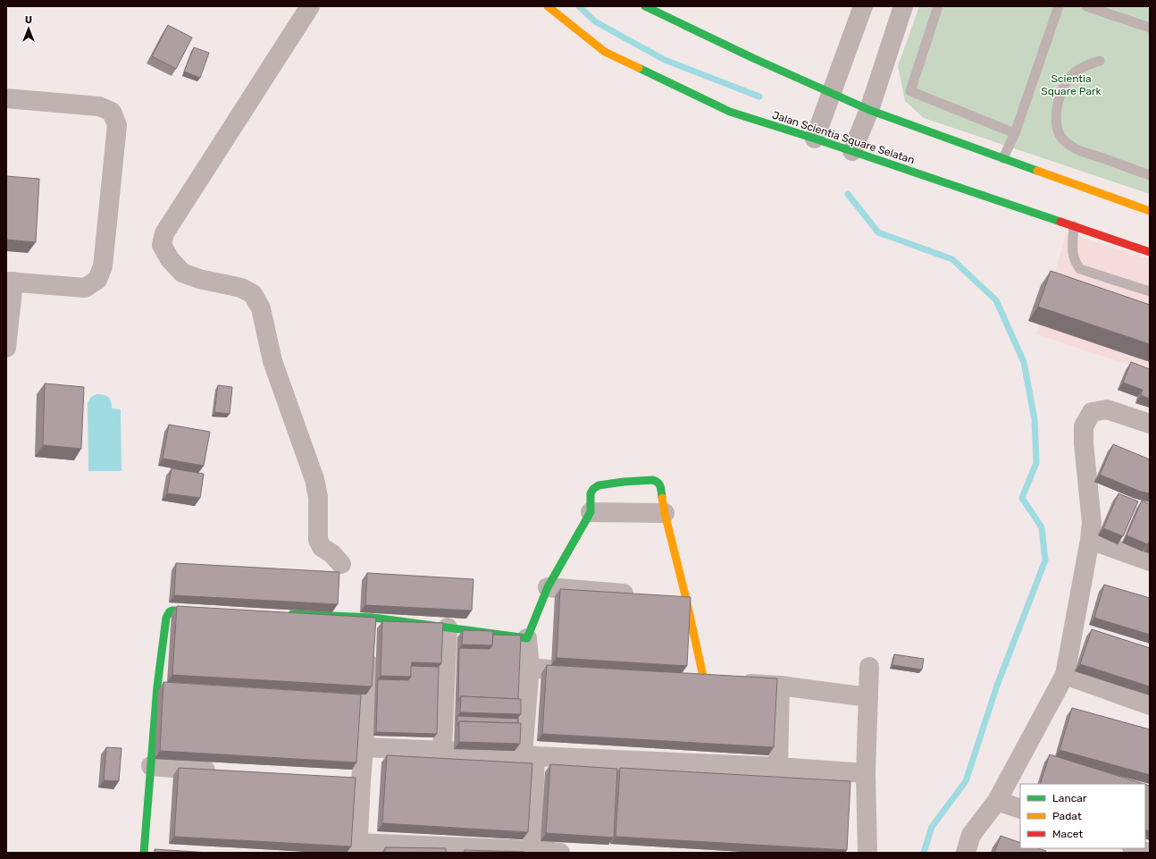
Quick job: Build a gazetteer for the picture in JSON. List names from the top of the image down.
{
  "streets": {
    "street": ["Jalan Scientia Square Selatan"]
  },
  "parks": ["Scientia Square Park"],
  "legend": ["Lancar", "Padat", "Macet"],
  "north": "top"
}
